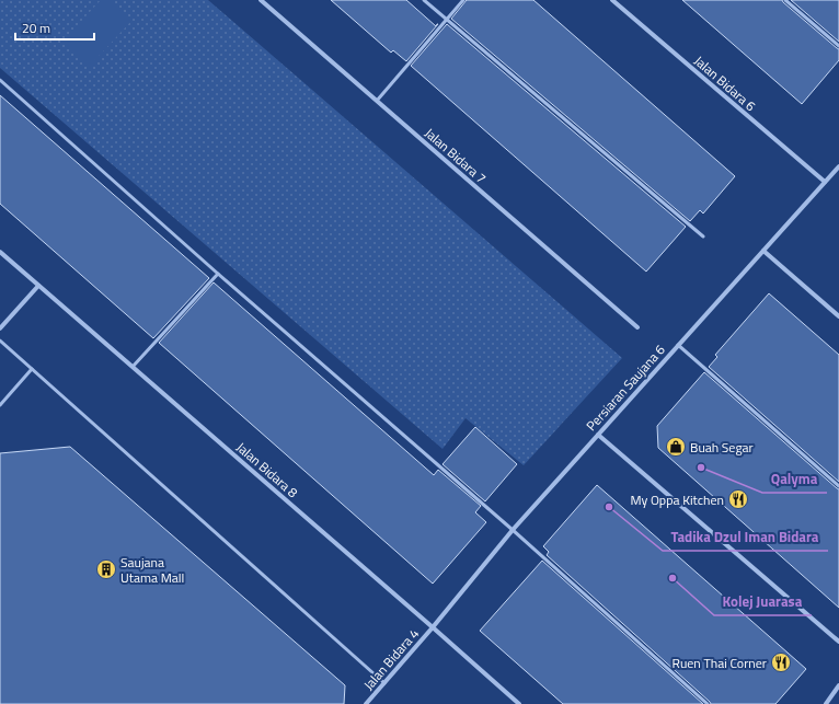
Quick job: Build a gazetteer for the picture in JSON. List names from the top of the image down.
{
  "streets": {
    "street": [
      "Jalan Bidara 6",
      "Jalan Bidara 7",
      "Persiaran Saujana 6",
      "Jalan Bidara 8",
      "Jalan Bidara 4"
    ]
  },
  "crossings": [
    ["Jalan Bidara 6", "Persiaran Saujana 6"],
    ["Persiaran Saujana 6", "Jalan Bidara 8"],
    ["Persiaran Saujana 6", "Jalan Bidara 4"],
    ["Jalan Bidara 8", "Jalan Bidara 4"]
  ],
  "places": {
    "shop": ["Buah Segar"],
    "other": ["Qalyma", "Tadika Dzul Iman Bidara", "Kolej Juarasa"],
    "restaurant": ["My Oppa Kitchen", "Ruen Thai Corner"],
    "building": ["Saujana Utama Mall"]
  },
  "scale_bar": "20 m"
}
